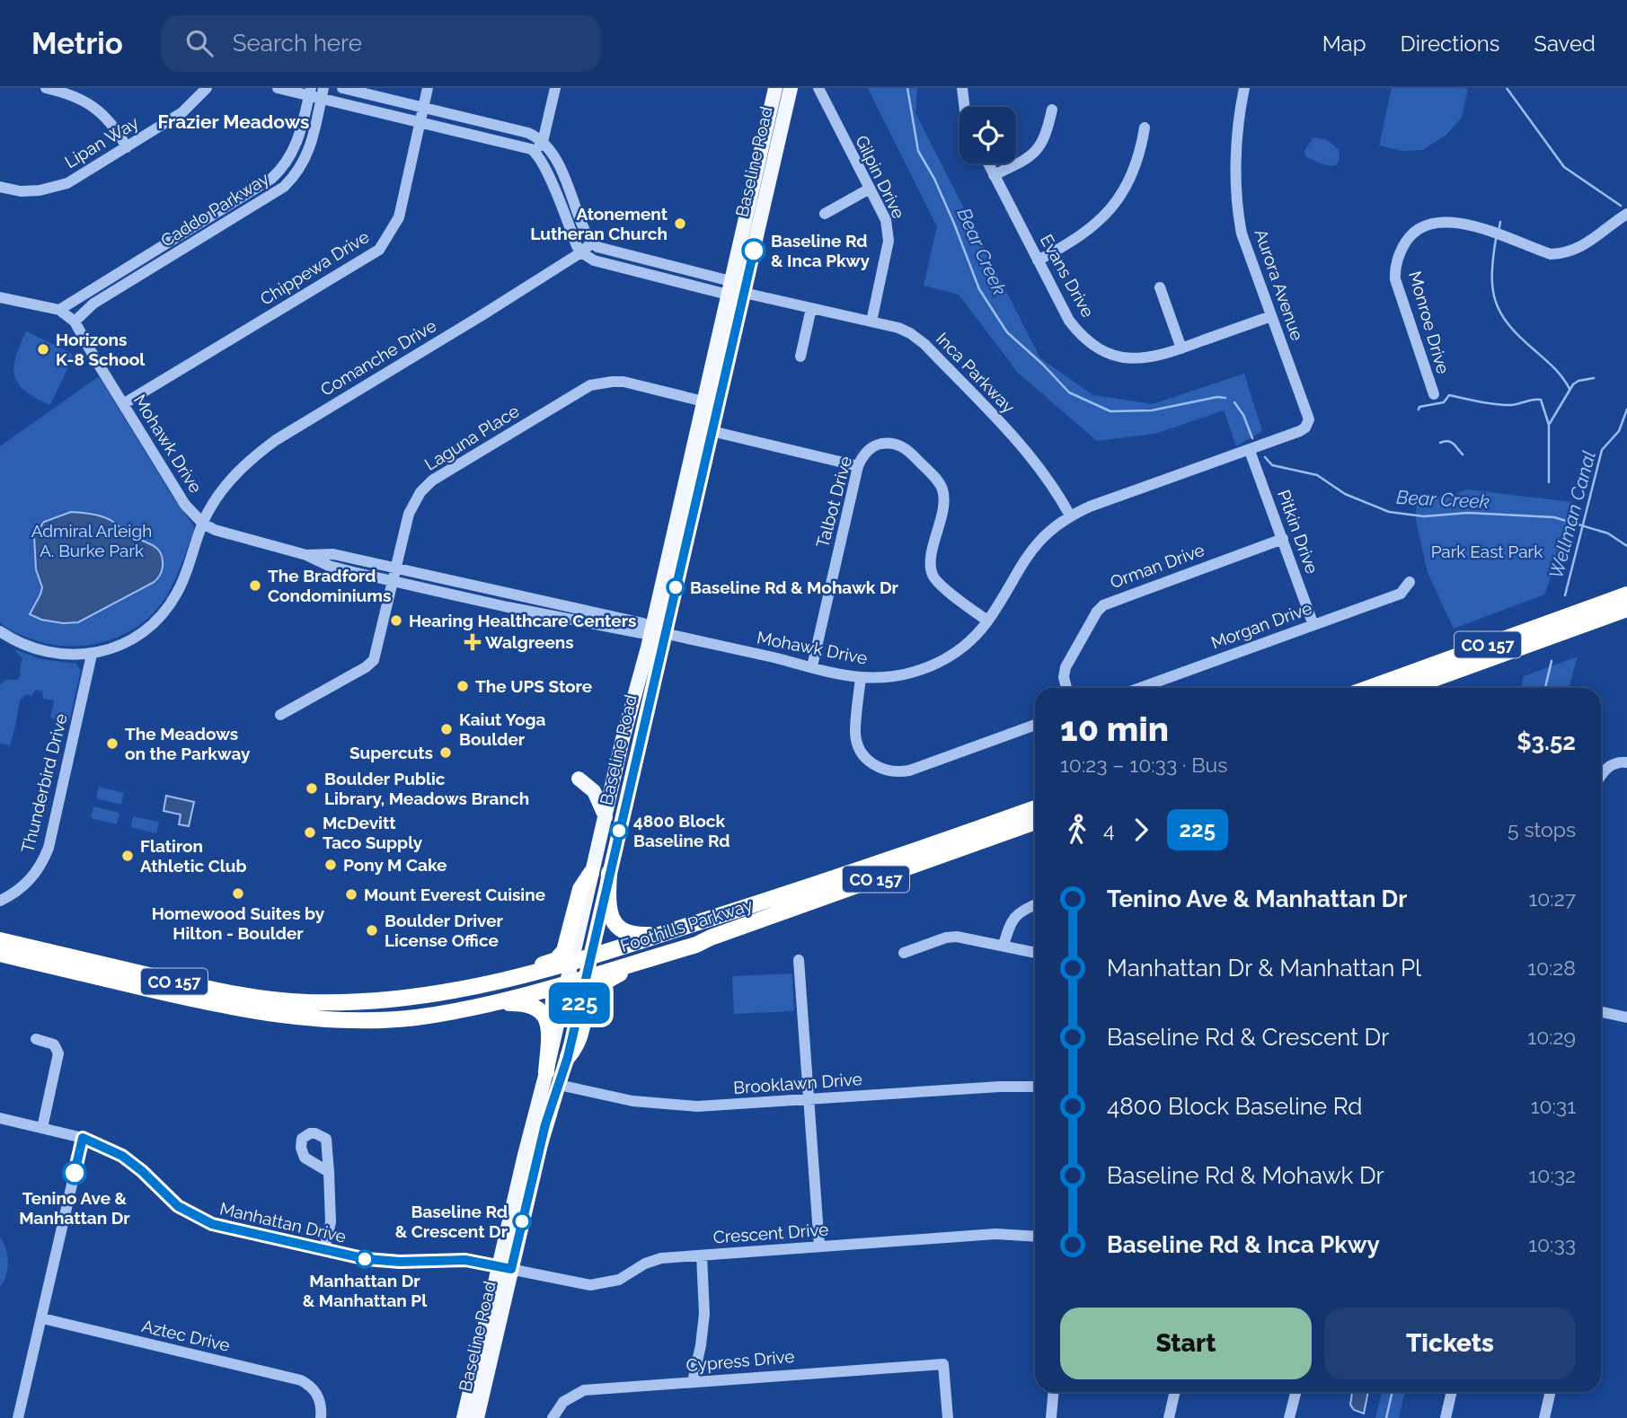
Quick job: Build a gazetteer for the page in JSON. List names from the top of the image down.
{
  "streets": {
    "highway": ["CO 157", "Foothills Parkway"],
    "main road": ["Baseline Road"],
    "street": [
      "Lipan Way",
      "Gilpin Drive",
      "Caddo Parkway",
      "Chippewa Drive",
      "Evans Drive",
      "Aurora Avenue",
      "Monroe Drive",
      "Comanche Drive",
      "Inca Parkway",
      "Laguna Place",
      "Mohawk Drive",
      "Talbot Drive",
      "Pitkin Drive",
      "Orman Drive",
      "Morgan Drive",
      "Thunderbird Drive",
      "Brooklawn Drive",
      "Manhattan Drive",
      "Crescent Drive",
      "Aztec Drive",
      "Cypress Drive"
    ]
  },
  "crossings": [
    ["Baseline Road", "Inca Parkway"],
    ["Baseline Road", "Laguna Place"],
    ["Baseline Road", "Mohawk Drive"],
    ["Baseline Road", "Foothills Parkway"],
    ["Baseline Road", "Brooklawn Drive"],
    ["Baseline Road", "Manhattan Drive"],
    ["Baseline Road", "Crescent Drive"],
    ["Gilpin Drive", "Inca Parkway"],
    ["Caddo Parkway", "Mohawk Drive"],
    ["Chippewa Drive", "Mohawk Drive"],
    ["Evans Drive", "Aurora Avenue"],
    ["Aurora Avenue", "Mohawk Drive"],
    ["Aurora Avenue", "Pitkin Drive"],
    ["Comanche Drive", "Inca Parkway"],
    ["Comanche Drive", "Mohawk Drive"],
    ["Comanche Drive", "Thunderbird Drive"],
    ["Inca Parkway", "Mohawk Drive"],
    ["Laguna Place", "Mohawk Drive"],
    ["Mohawk Drive", "Talbot Drive"],
    ["Mohawk Drive", "Pitkin Drive"],
    ["Pitkin Drive", "Orman Drive"],
    ["Pitkin Drive", "Morgan Drive"],
    ["Manhattan Drive", "Crescent Drive"]
  ],
  "districts": ["Frazier Meadows"],
  "water": ["Bear Creek", "Wellman Canal"],
  "parks": ["Admiral Arleigh A. Burke Park", "Park East Park"],
  "places": {
    "other": [
      "Atonement Lutheran Church",
      "Baseline Rd & Inca Pkwy",
      "Horizons K-8 School",
      "The Bradford Condominiums",
      "Baseline Rd & Mohawk Dr",
      "Hearing Healthcare Centers",
      "The UPS Store",
      "Kaiut Yoga Boulder",
      "The Meadows on the Parkway",
      "Supercuts",
      "Boulder Public Library, Meadows Branch",
      "4800 Block Baseline Rd",
      "McDevitt Taco Supply",
      "Flatiron Athletic Club",
      "Pony M Cake",
      "Homewood Suites by Hilton - Boulder",
      "Mount Everest Cuisine",
      "Boulder Driver License Office",
      "Tenino Ave & Manhattan Dr",
      "Baseline Rd & Crescent Dr",
      "Manhattan Dr & Manhattan Pl"
    ],
    "health": ["Walgreens"]
  },
  "lines": ["bus line 225"],
  "page": {
    "header": "Metrio",
    "search": "Search here",
    "nav": ["Map", "Directions", "Saved"],
    "on_map": "225",
    "heading": ["10 min", "10:23 – 10:33 · Bus", "$3.52"],
    "legs": ["4", "225", "5 stops"],
    "list": [
      {
        "name": "Tenino Ave & Manhattan Dr",
        "value": "10:27"
      },
      {
        "name": "Manhattan Dr & Manhattan Pl",
        "value": "10:28"
      },
      {
        "name": "Baseline Rd & Crescent Dr",
        "value": "10:29"
      },
      {
        "name": "4800 Block Baseline Rd",
        "value": "10:31"
      },
      {
        "name": "Baseline Rd & Mohawk Dr",
        "value": "10:32"
      },
      {
        "name": "Baseline Rd & Inca Pkwy",
        "value": "10:33"
      }
    ],
    "buttons": ["Start", "Tickets"]
  }
}
